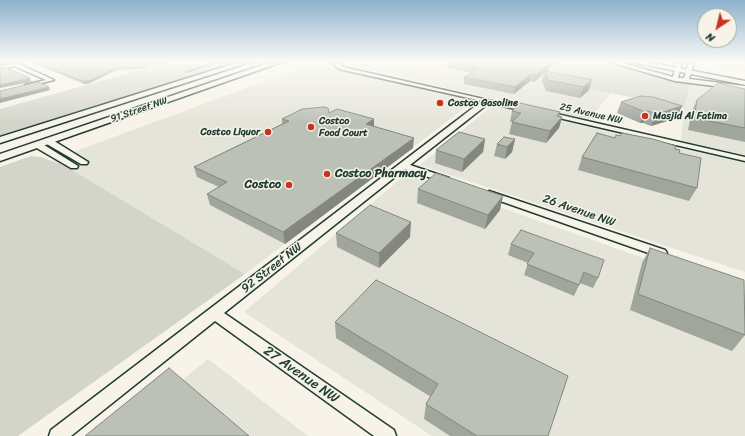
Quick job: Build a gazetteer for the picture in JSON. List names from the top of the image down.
{
  "streets": {
    "main road": ["91 Street NW"],
    "street": [
      "25 Avenue NW",
      "26 Avenue NW",
      "92 Street NW",
      "27 Avenue NW"
    ]
  },
  "crossings": [
    ["25 Avenue NW", "92 Street NW"],
    ["92 Street NW", "27 Avenue NW"]
  ],
  "places": [
    "Costco Gasoline",
    "Masjid Al Fatima",
    "Costco Food Court",
    "Costco Liquor",
    "Costco Pharmacy",
    "Costco"
  ],
  "north": "bottom left"
}
